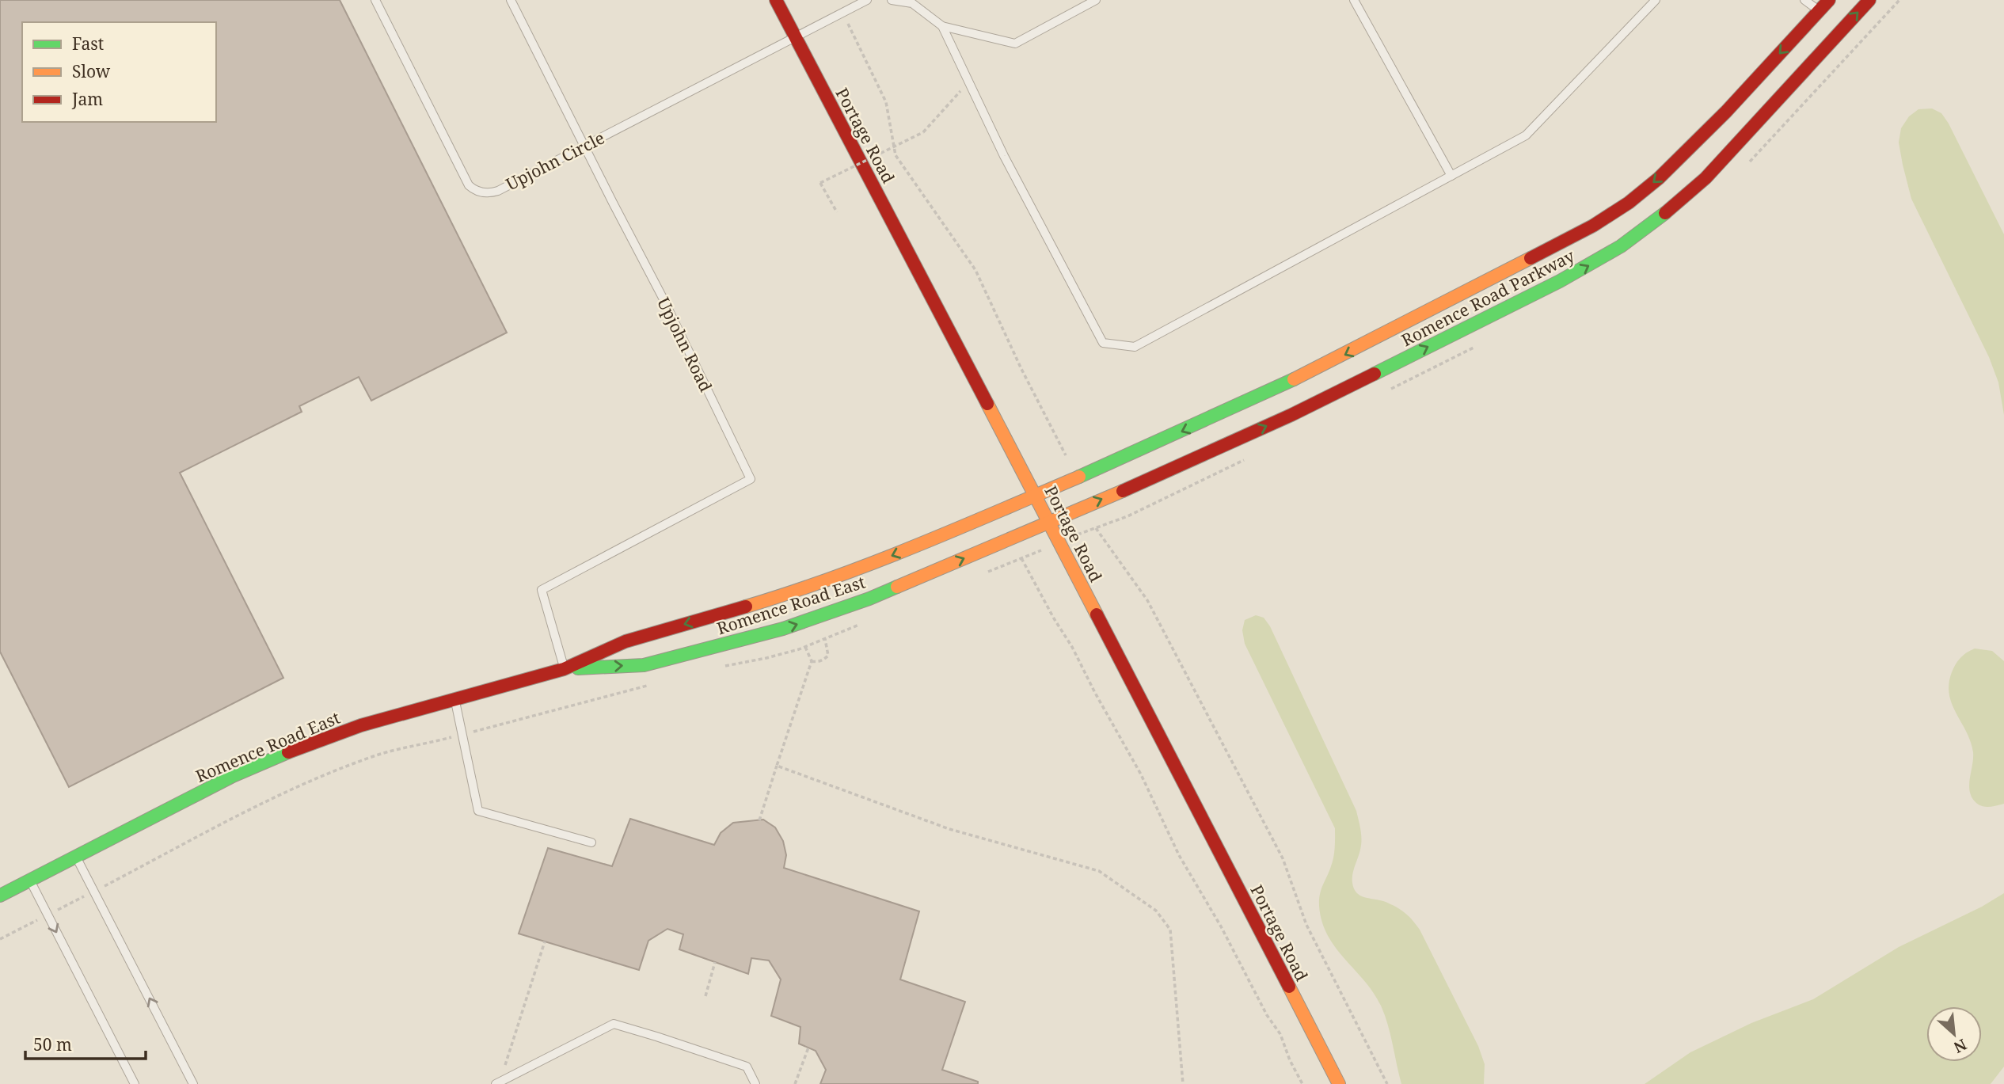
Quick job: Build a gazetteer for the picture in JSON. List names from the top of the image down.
{
  "streets": {
    "street": ["Portage Road", "Romence Road Parkway", "Romence Road East"],
    "lane": ["Upjohn Circle", "Upjohn Road"]
  },
  "crossings": [
    ["Portage Road", "Upjohn Circle"],
    ["Portage Road", "Romence Road Parkway"],
    ["Portage Road", "Romence Road East"],
    ["Upjohn Circle", "Upjohn Road"],
    ["Romence Road Parkway", "Romence Road East"],
    ["Upjohn Road", "Romence Road East"]
  ],
  "legend": ["Fast", "Slow", "Jam"],
  "scale_bar": "50 m",
  "north": "bottom right"
}
